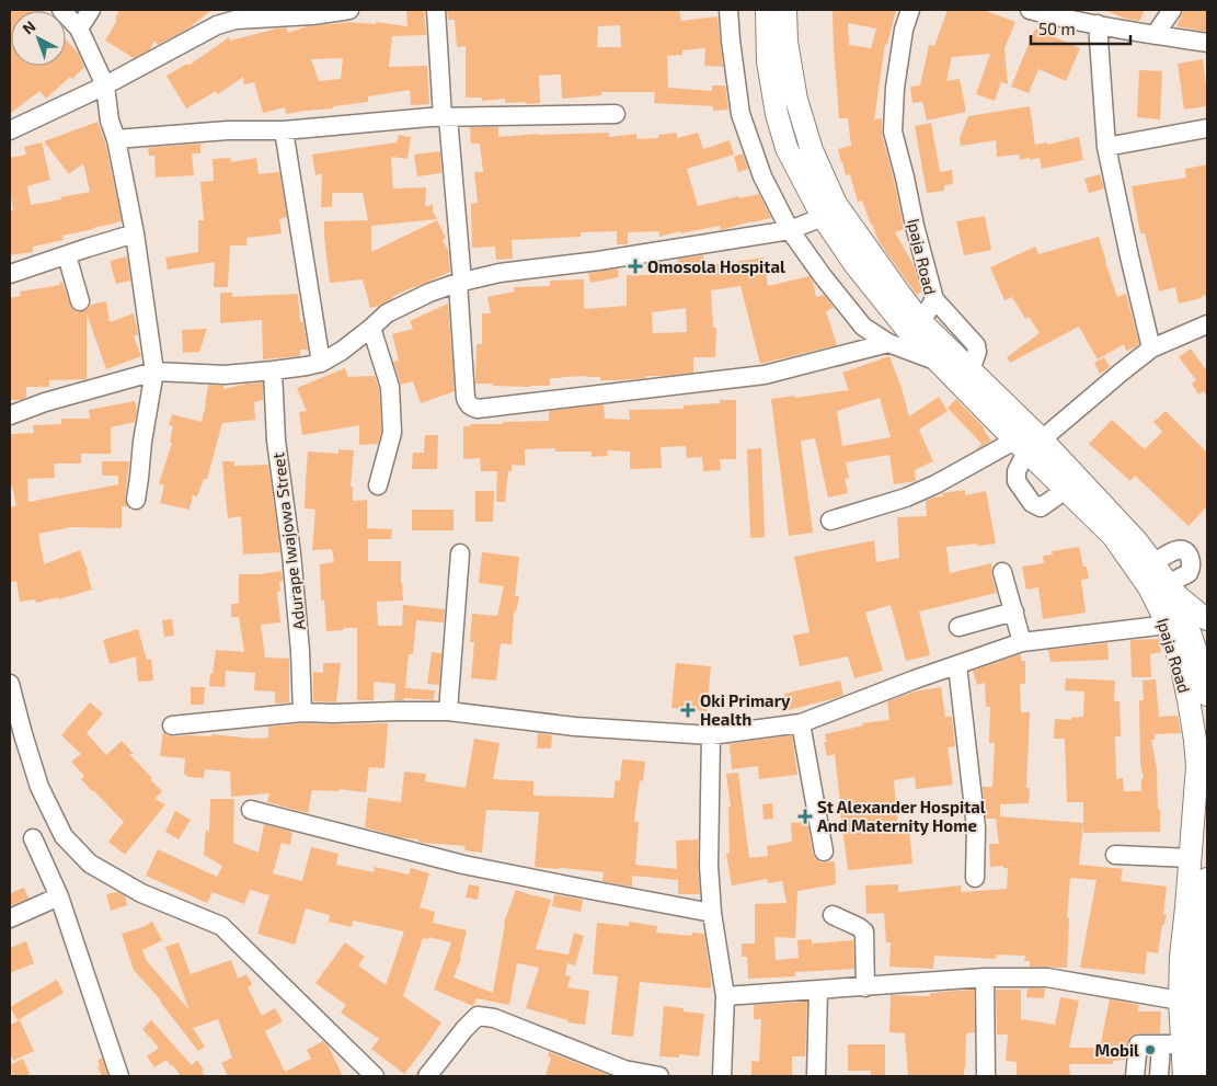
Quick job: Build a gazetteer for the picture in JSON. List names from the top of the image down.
{
  "streets": {
    "main road": ["Ipaja Road"],
    "street": ["Adurape Iwajowa Street"]
  },
  "places": {
    "health": ["Omosola Hospital", "Oki Primary Health", "St Alexander Hospital And Maternity Home"],
    "other": ["Mobil"]
  },
  "scale_bar": "50 m",
  "north": "top left"
}
